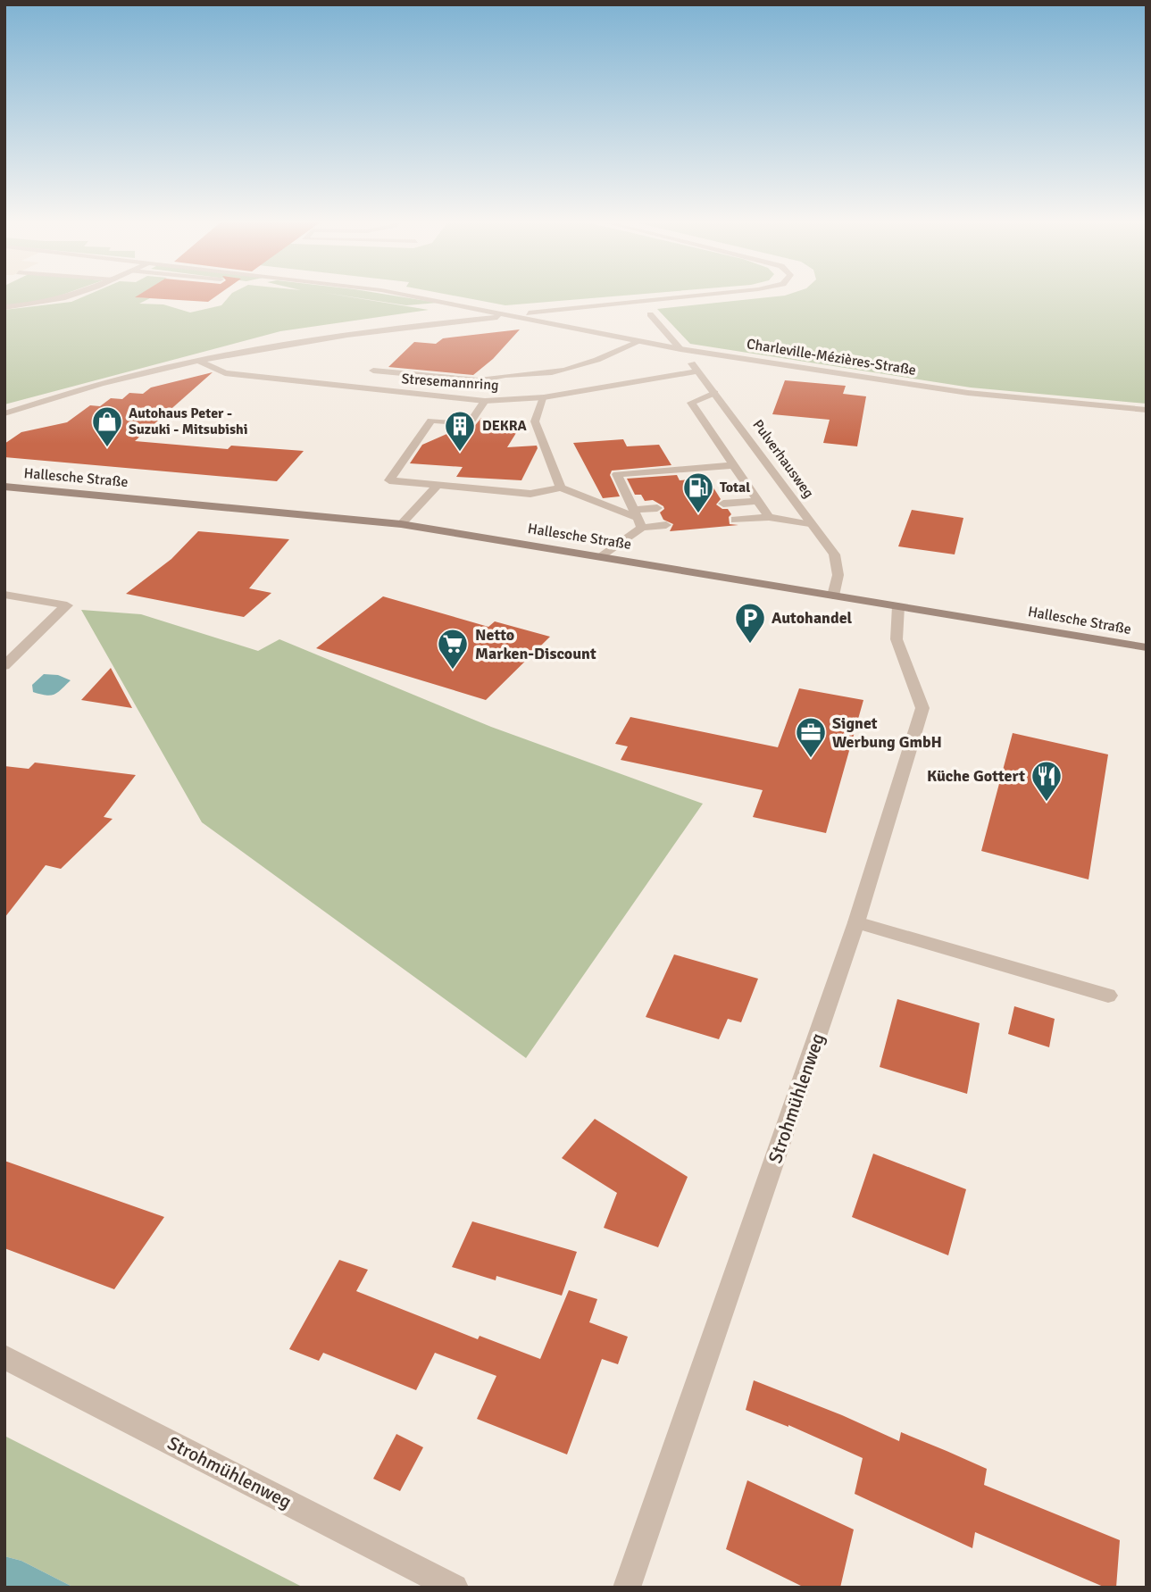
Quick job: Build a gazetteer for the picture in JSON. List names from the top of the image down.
{
  "streets": {
    "main road": ["Hallesche Straße"],
    "street": [
      "Charleville-Mézières-Straße",
      "Stresemannring",
      "Pulverhausweg",
      "Strohmühlenweg"
    ]
  },
  "crossings": [
    ["Charleville-Mézières-Straße", "Pulverhausweg"],
    ["Stresemannring", "Pulverhausweg"],
    ["Pulverhausweg", "Hallesche Straße"],
    ["Hallesche Straße", "Strohmühlenweg"]
  ],
  "places": {
    "shop": ["Autohaus Peter - Suzuki - Mitsubishi"],
    "building": ["DEKRA"],
    "fuel station": ["Total"],
    "parking": ["Autohandel"],
    "supermarket": ["Netto Marken-Discount"],
    "office": ["Signet Werbung GmbH"],
    "restaurant": ["Küche Gottert"]
  }
}
